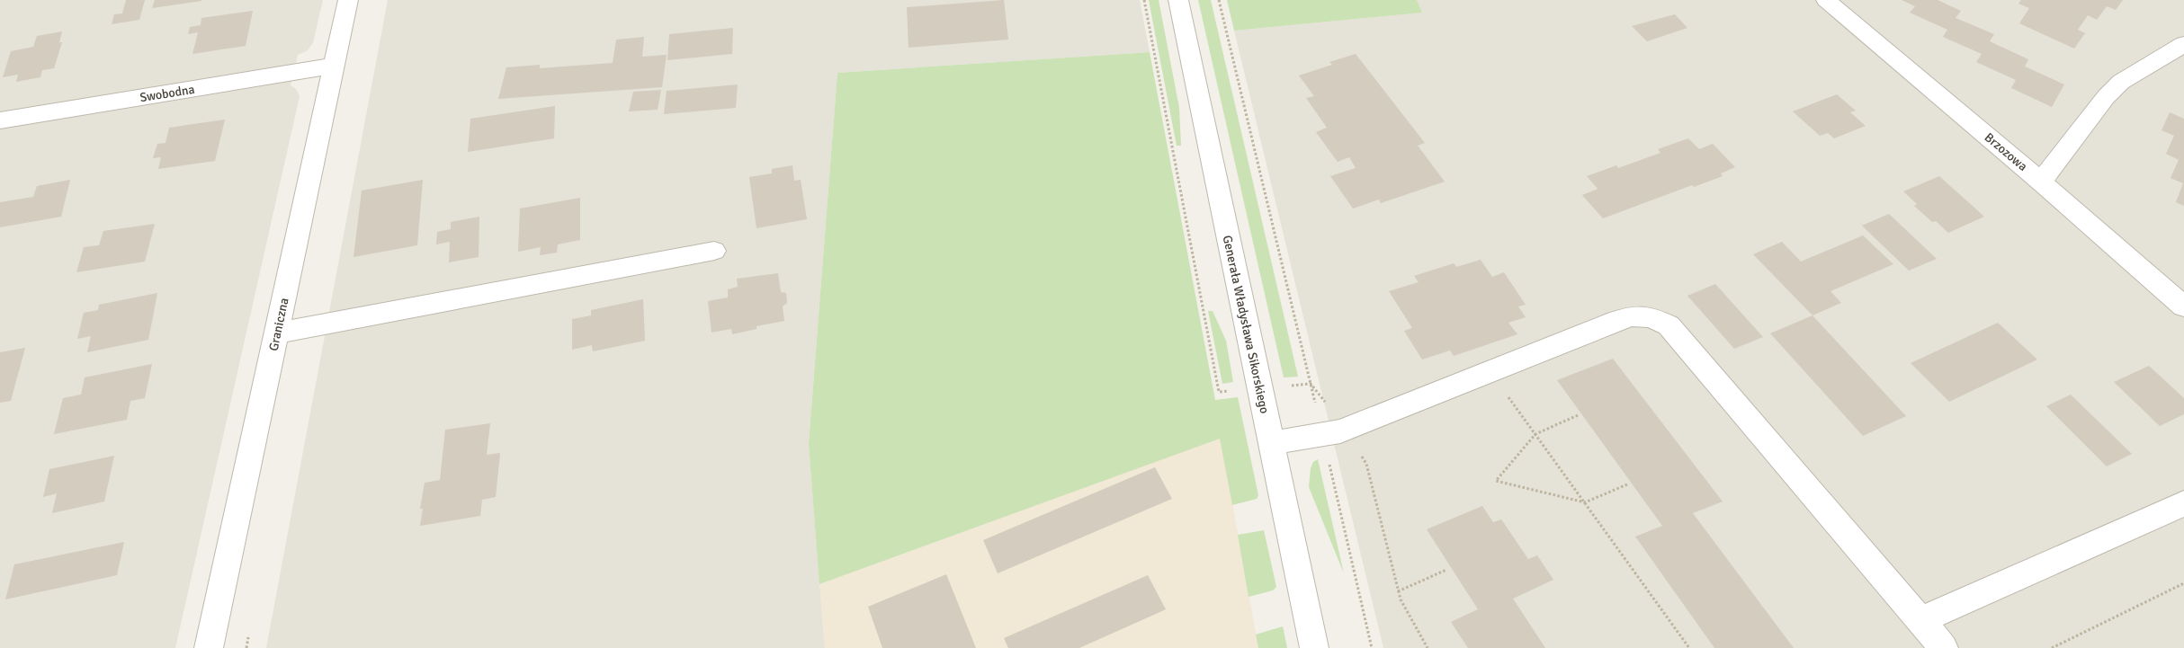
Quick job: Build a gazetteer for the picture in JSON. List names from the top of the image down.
{
  "streets": {
    "street": [
      "Swobodna",
      "Brzozowa",
      "Graniczna",
      "Generała Władysława Sikorskiego"
    ]
  },
  "crossings": [
    ["Swobodna", "Graniczna"]
  ]
}
